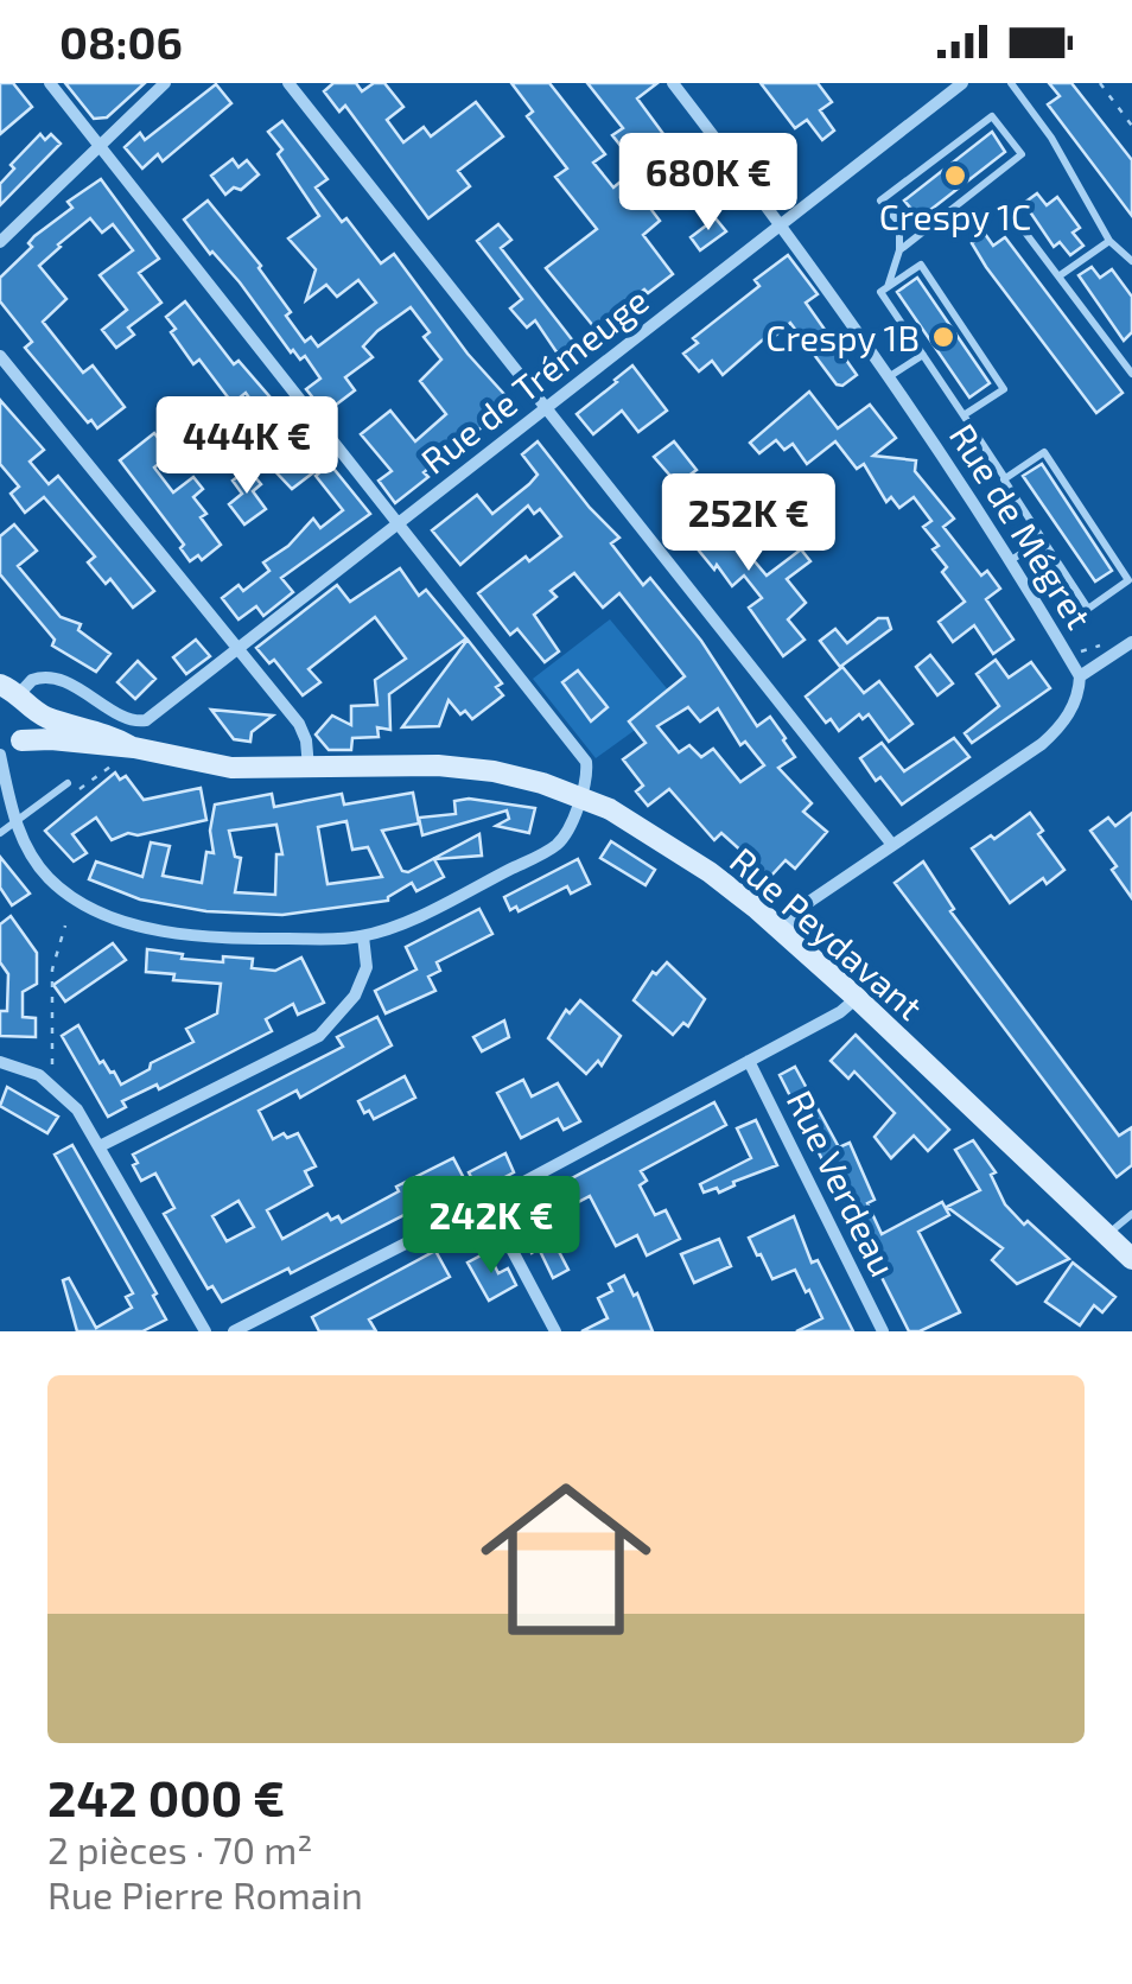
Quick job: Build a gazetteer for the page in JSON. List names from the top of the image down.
{
  "streets": {
    "street": [
      "Rue de Trémeuge",
      "Rue de Mégret",
      "Rue Peydavant",
      "Rue Verdeau"
    ]
  },
  "crossings": [
    ["Rue de Trémeuge", "Rue de Mégret"],
    ["Rue de Trémeuge", "Rue Peydavant"],
    ["Rue de Mégret", "Rue Peydavant"]
  ],
  "places": ["Crespy 1C", "Crespy 1B"],
  "page": {
    "status": "08:06",
    "price": [
      "680K €",
      "444K €",
      "252K €",
      "242K €"
    ],
    "list": [
      {
        "name": "242 000 €",
        "note": "2 pièces · 70 m² · Rue Pierre Romain"
      }
    ]
  }
}
